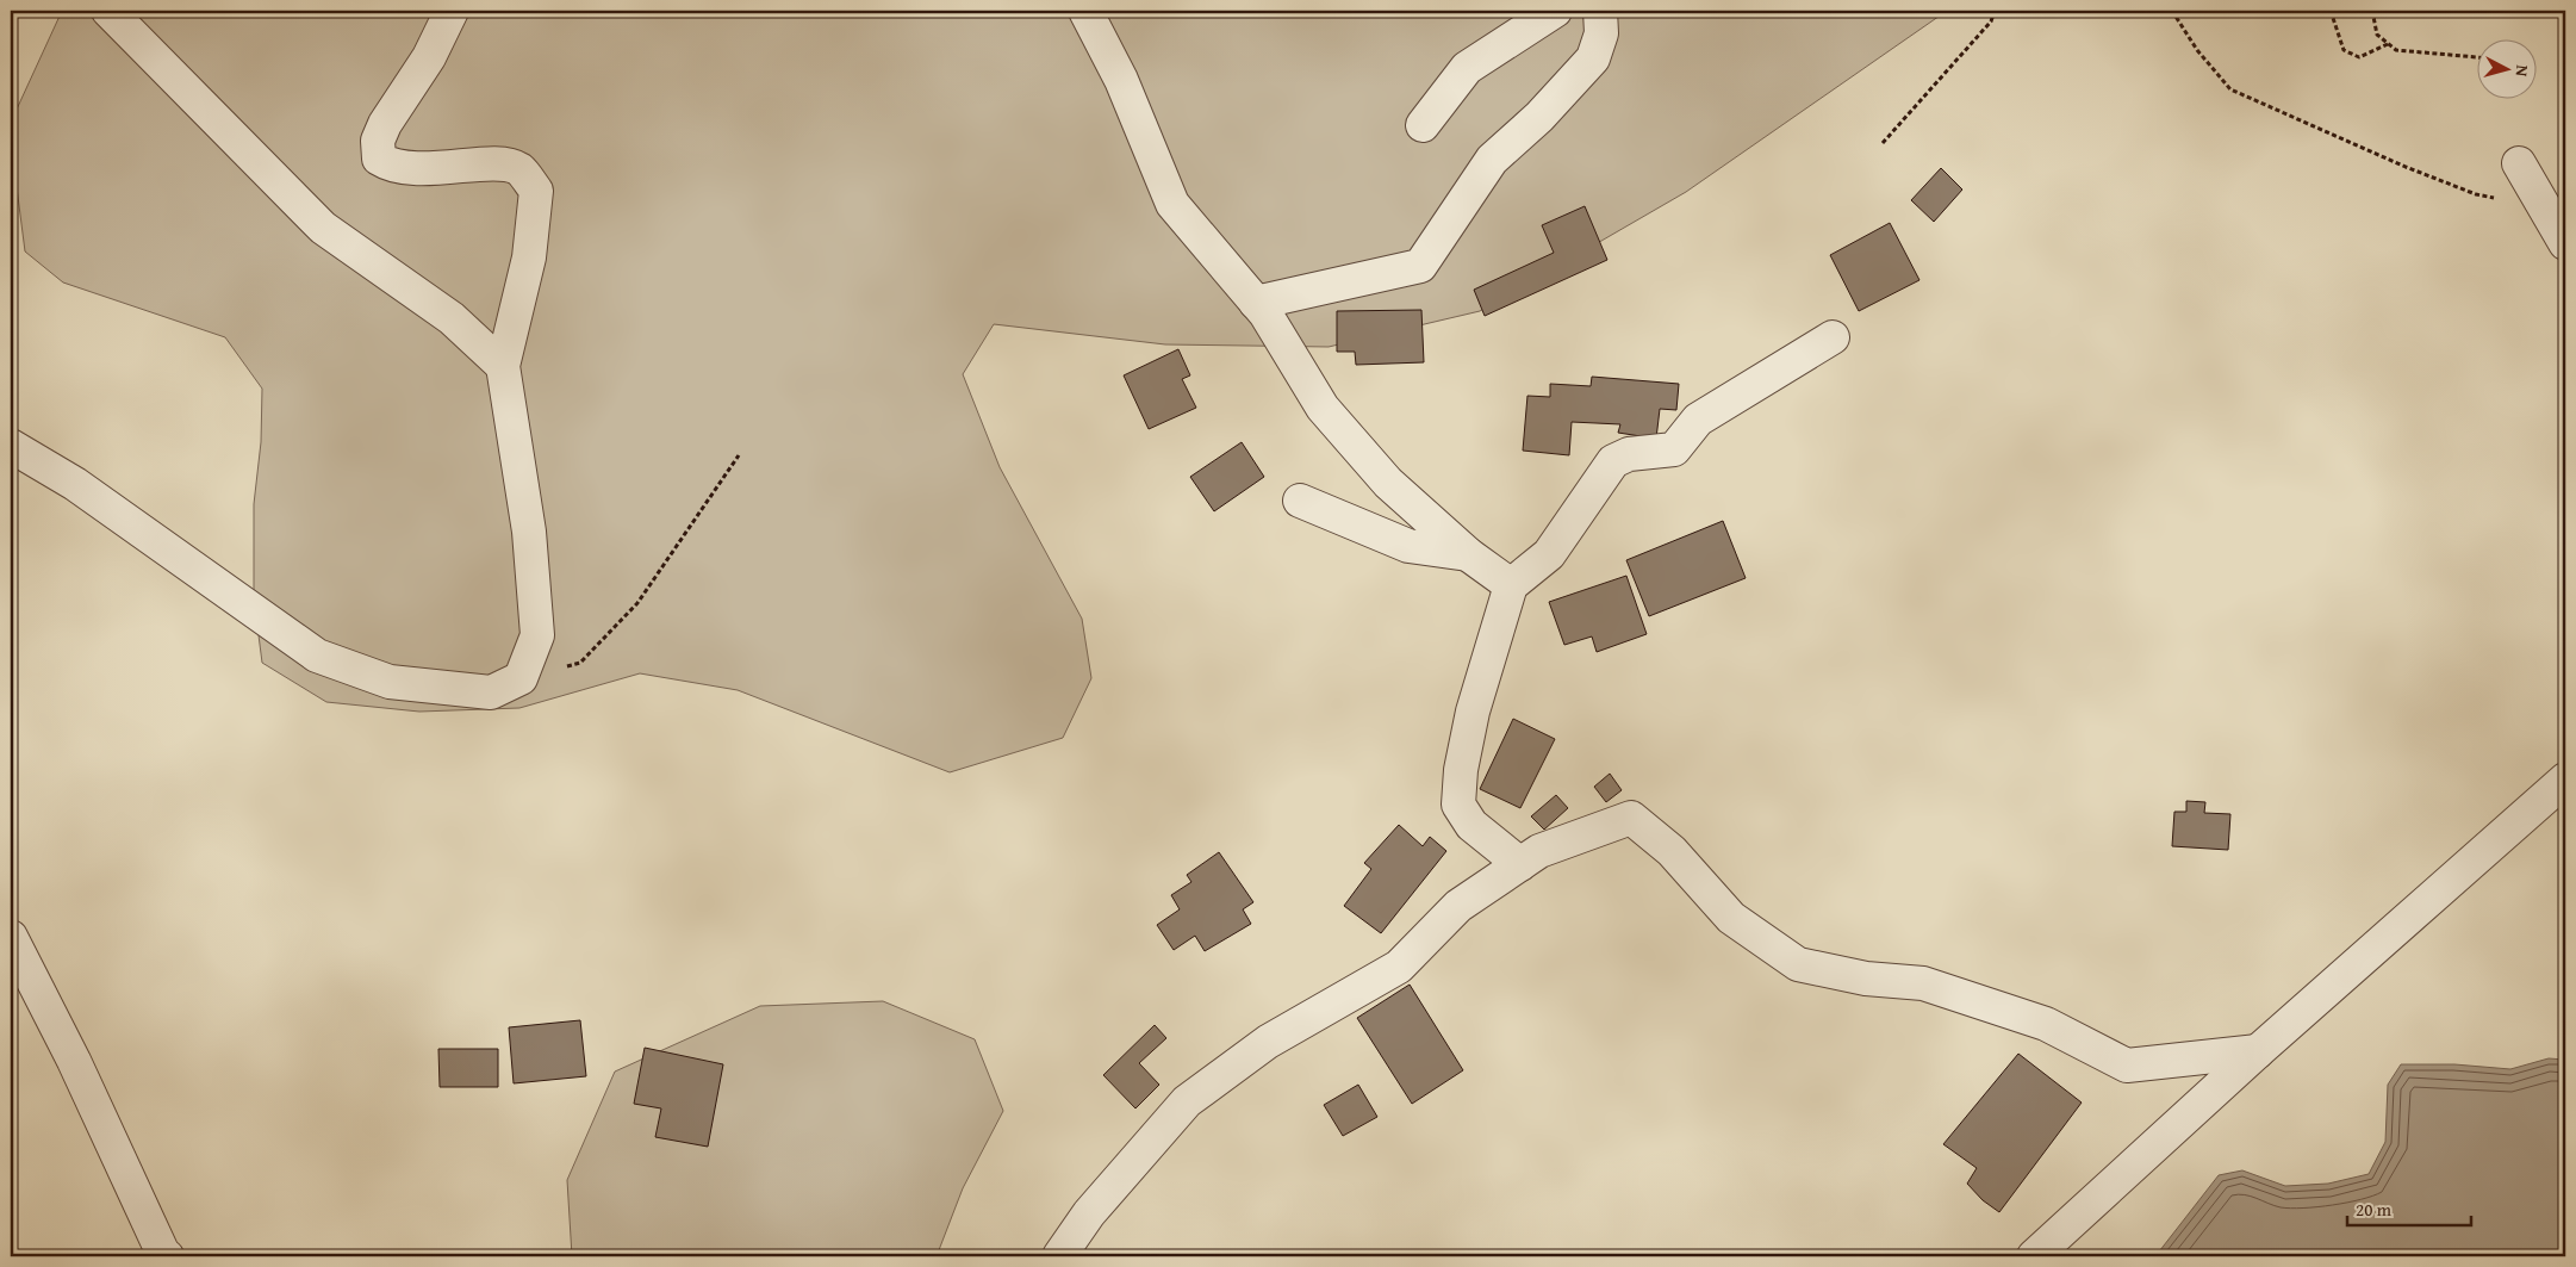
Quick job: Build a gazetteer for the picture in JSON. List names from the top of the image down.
{
  "scale_bar": "20 m",
  "north": "right"
}
